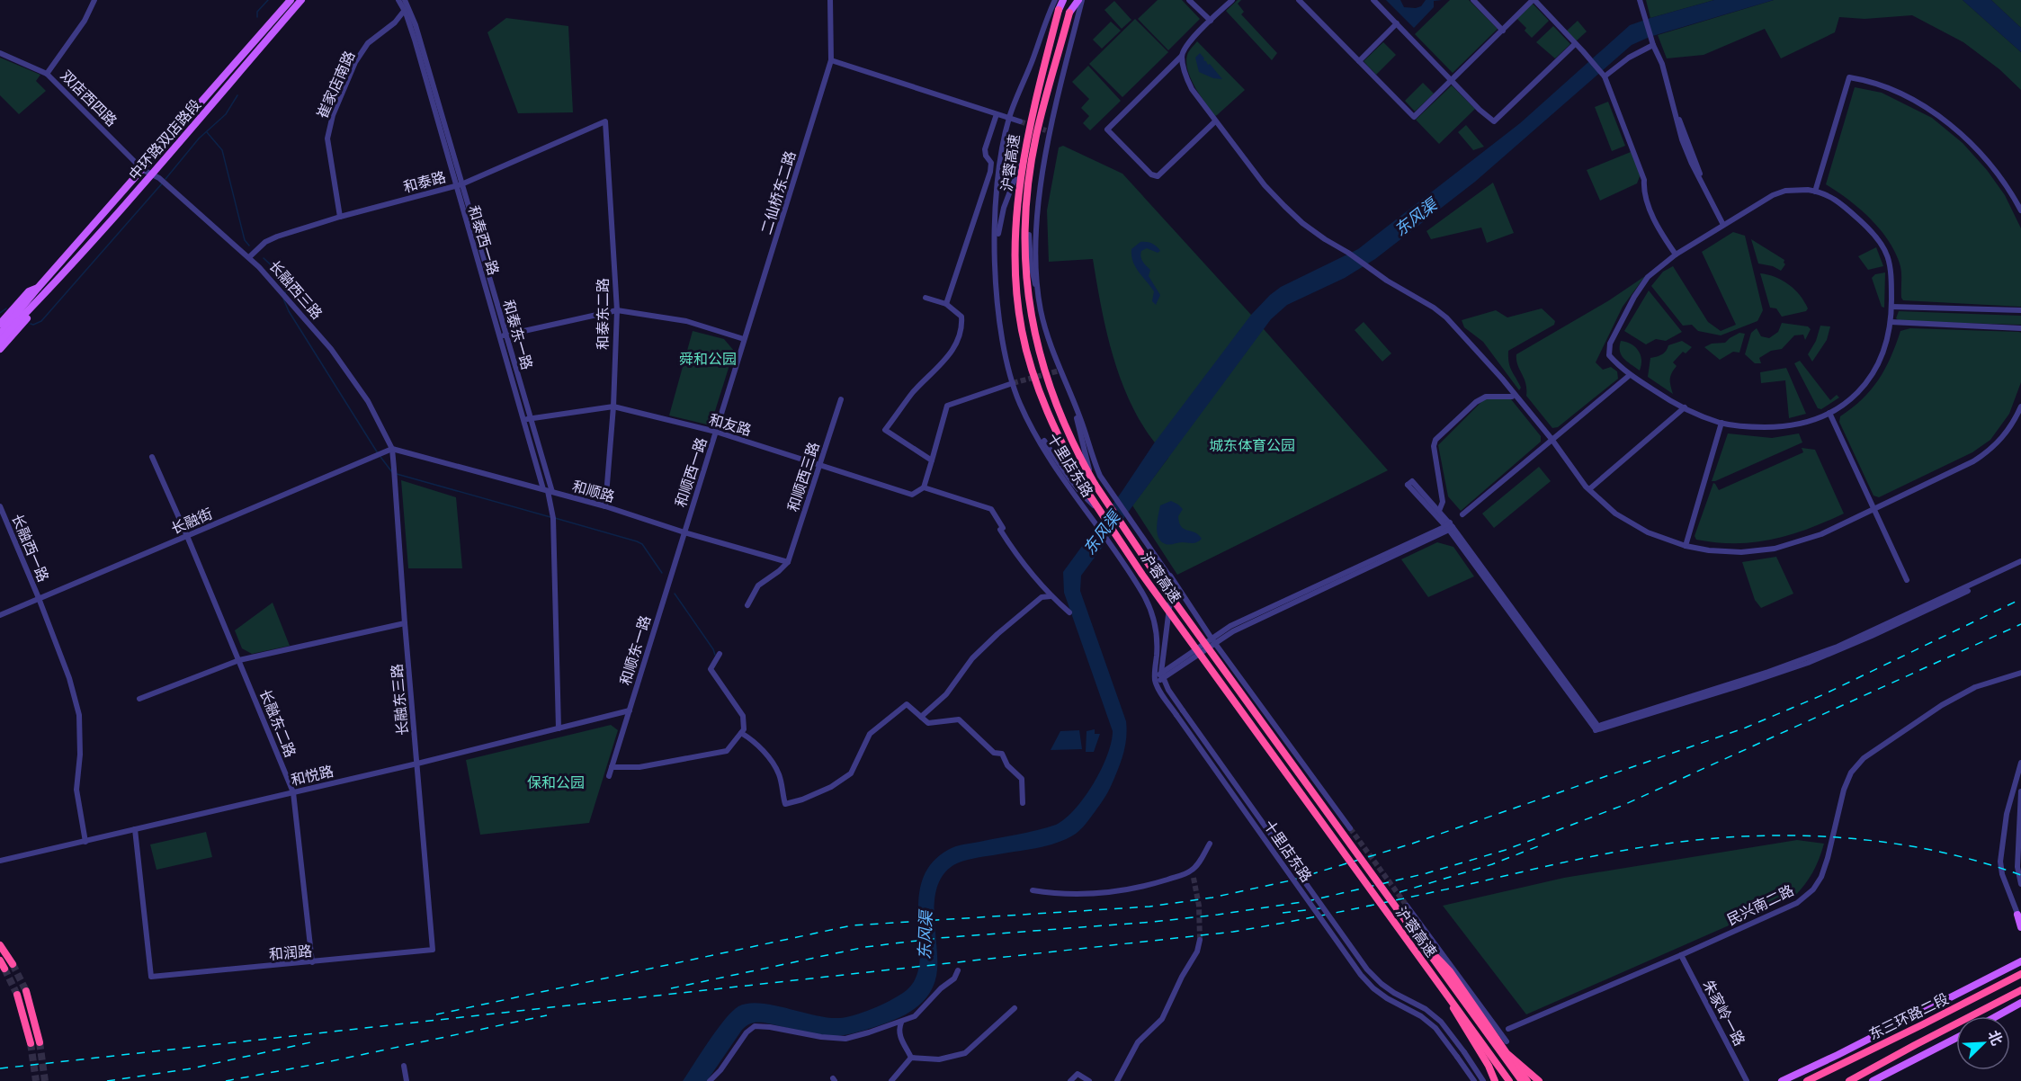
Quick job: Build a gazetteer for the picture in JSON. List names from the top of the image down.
{
  "streets": {
    "highway": ["沪蓉高速", "东三环路二段"],
    "main road": ["中环路双店路段"],
    "street": [
      "崔家店南路",
      "双店西四路",
      "和泰路",
      "二仙桥东二路",
      "长融西三路",
      "和泰东二路",
      "和泰东一路",
      "和友路",
      "十里店东路",
      "和顺西一路",
      "和顺西三路",
      "和顺路",
      "长融街",
      "长融西一路",
      "和顺东一路",
      "长融东三路",
      "长融东二路",
      "和悦路",
      "民兴南二路",
      "和润路",
      "朱家岭一路"
    ]
  },
  "crossings": [
    ["崔家店南路", "和泰路"],
    ["双店西四路", "中环路双店路段"],
    ["双店西四路", "长融西三路"],
    ["中环路双店路段", "长融西三路"],
    ["和泰路", "长融西三路"],
    ["和泰路", "和泰东二路"],
    ["和泰路", "和泰东一路"],
    ["二仙桥东二路", "和顺西一路"],
    ["长融西三路", "和顺路"],
    ["长融西三路", "长融街"],
    ["长融西三路", "长融东三路"],
    ["和泰东二路", "和友路"],
    ["和泰东二路", "和顺路"],
    ["和友路", "和顺西一路"],
    ["和友路", "和顺西三路"],
    ["和顺西一路", "和顺路"],
    ["和顺西一路", "和顺东一路"],
    ["和顺西三路", "和顺路"],
    ["和顺路", "长融街"],
    ["和顺路", "和顺东一路"],
    ["和顺路", "长融东三路"],
    ["长融街", "长融西一路"],
    ["长融街", "长融东三路"],
    ["长融街", "长融东二路"],
    ["长融西一路", "和悦路"],
    ["和顺东一路", "和悦路"],
    ["长融东三路", "和悦路"],
    ["长融东三路", "和润路"],
    ["长融东二路", "和悦路"],
    ["长融东二路", "和润路"],
    ["和悦路", "和润路"],
    ["民兴南二路", "朱家岭一路"]
  ],
  "water": ["东风渠"],
  "parks": ["舜和公园", "城东体育公园", "保和公园"],
  "north": "top right"
}
